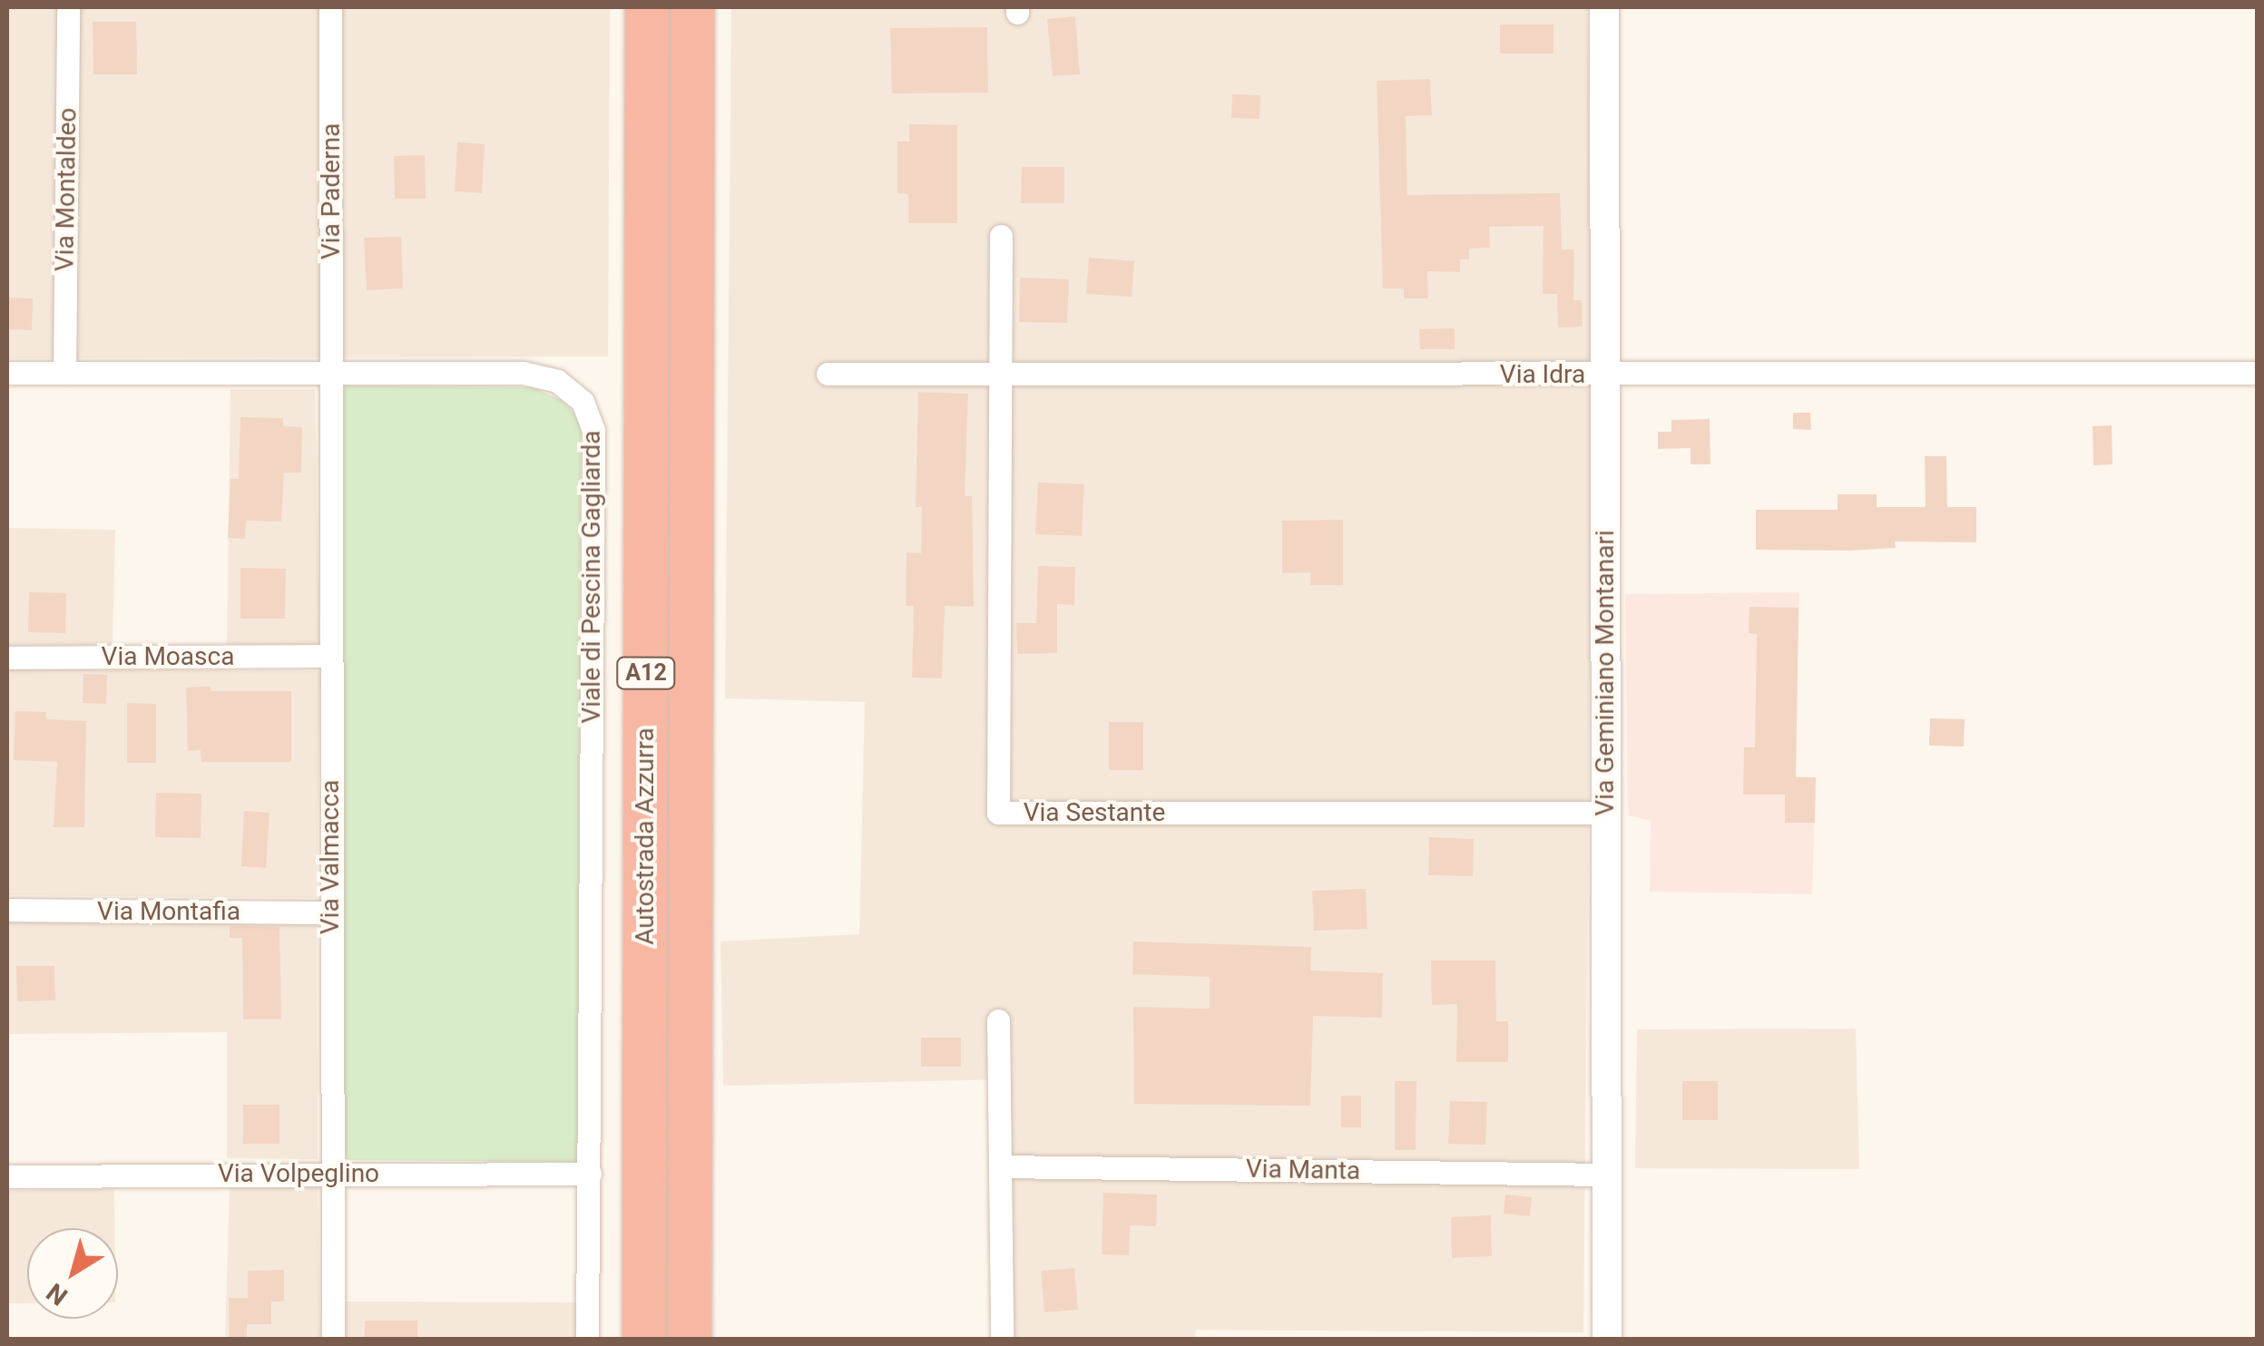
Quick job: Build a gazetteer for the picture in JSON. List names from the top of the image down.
{
  "streets": {
    "highway": ["A12", "Autostrada Azzurra"],
    "street": [
      "Via Montaldeo",
      "Via Paderna",
      "Via Idra",
      "Viale di Pescina Gagliarda",
      "Via Moasca",
      "Via Geminiano Montanari",
      "Via Sestante",
      "Via Valmacca",
      "Via Montafia",
      "Via Manta",
      "Via Volpeglino"
    ]
  },
  "crossings": [
    ["Via Montaldeo", "Viale di Pescina Gagliarda"],
    ["Via Paderna", "Viale di Pescina Gagliarda"],
    ["Via Paderna", "Via Valmacca"],
    ["Via Idra", "Via Geminiano Montanari"],
    ["Via Idra", "Via Sestante"],
    ["Viale di Pescina Gagliarda", "Via Valmacca"],
    ["Viale di Pescina Gagliarda", "Via Volpeglino"],
    ["Via Moasca", "Via Valmacca"],
    ["Via Geminiano Montanari", "Via Sestante"],
    ["Via Geminiano Montanari", "Via Manta"],
    ["Via Valmacca", "Via Montafia"],
    ["Via Valmacca", "Via Volpeglino"]
  ],
  "north": "bottom left"
}
